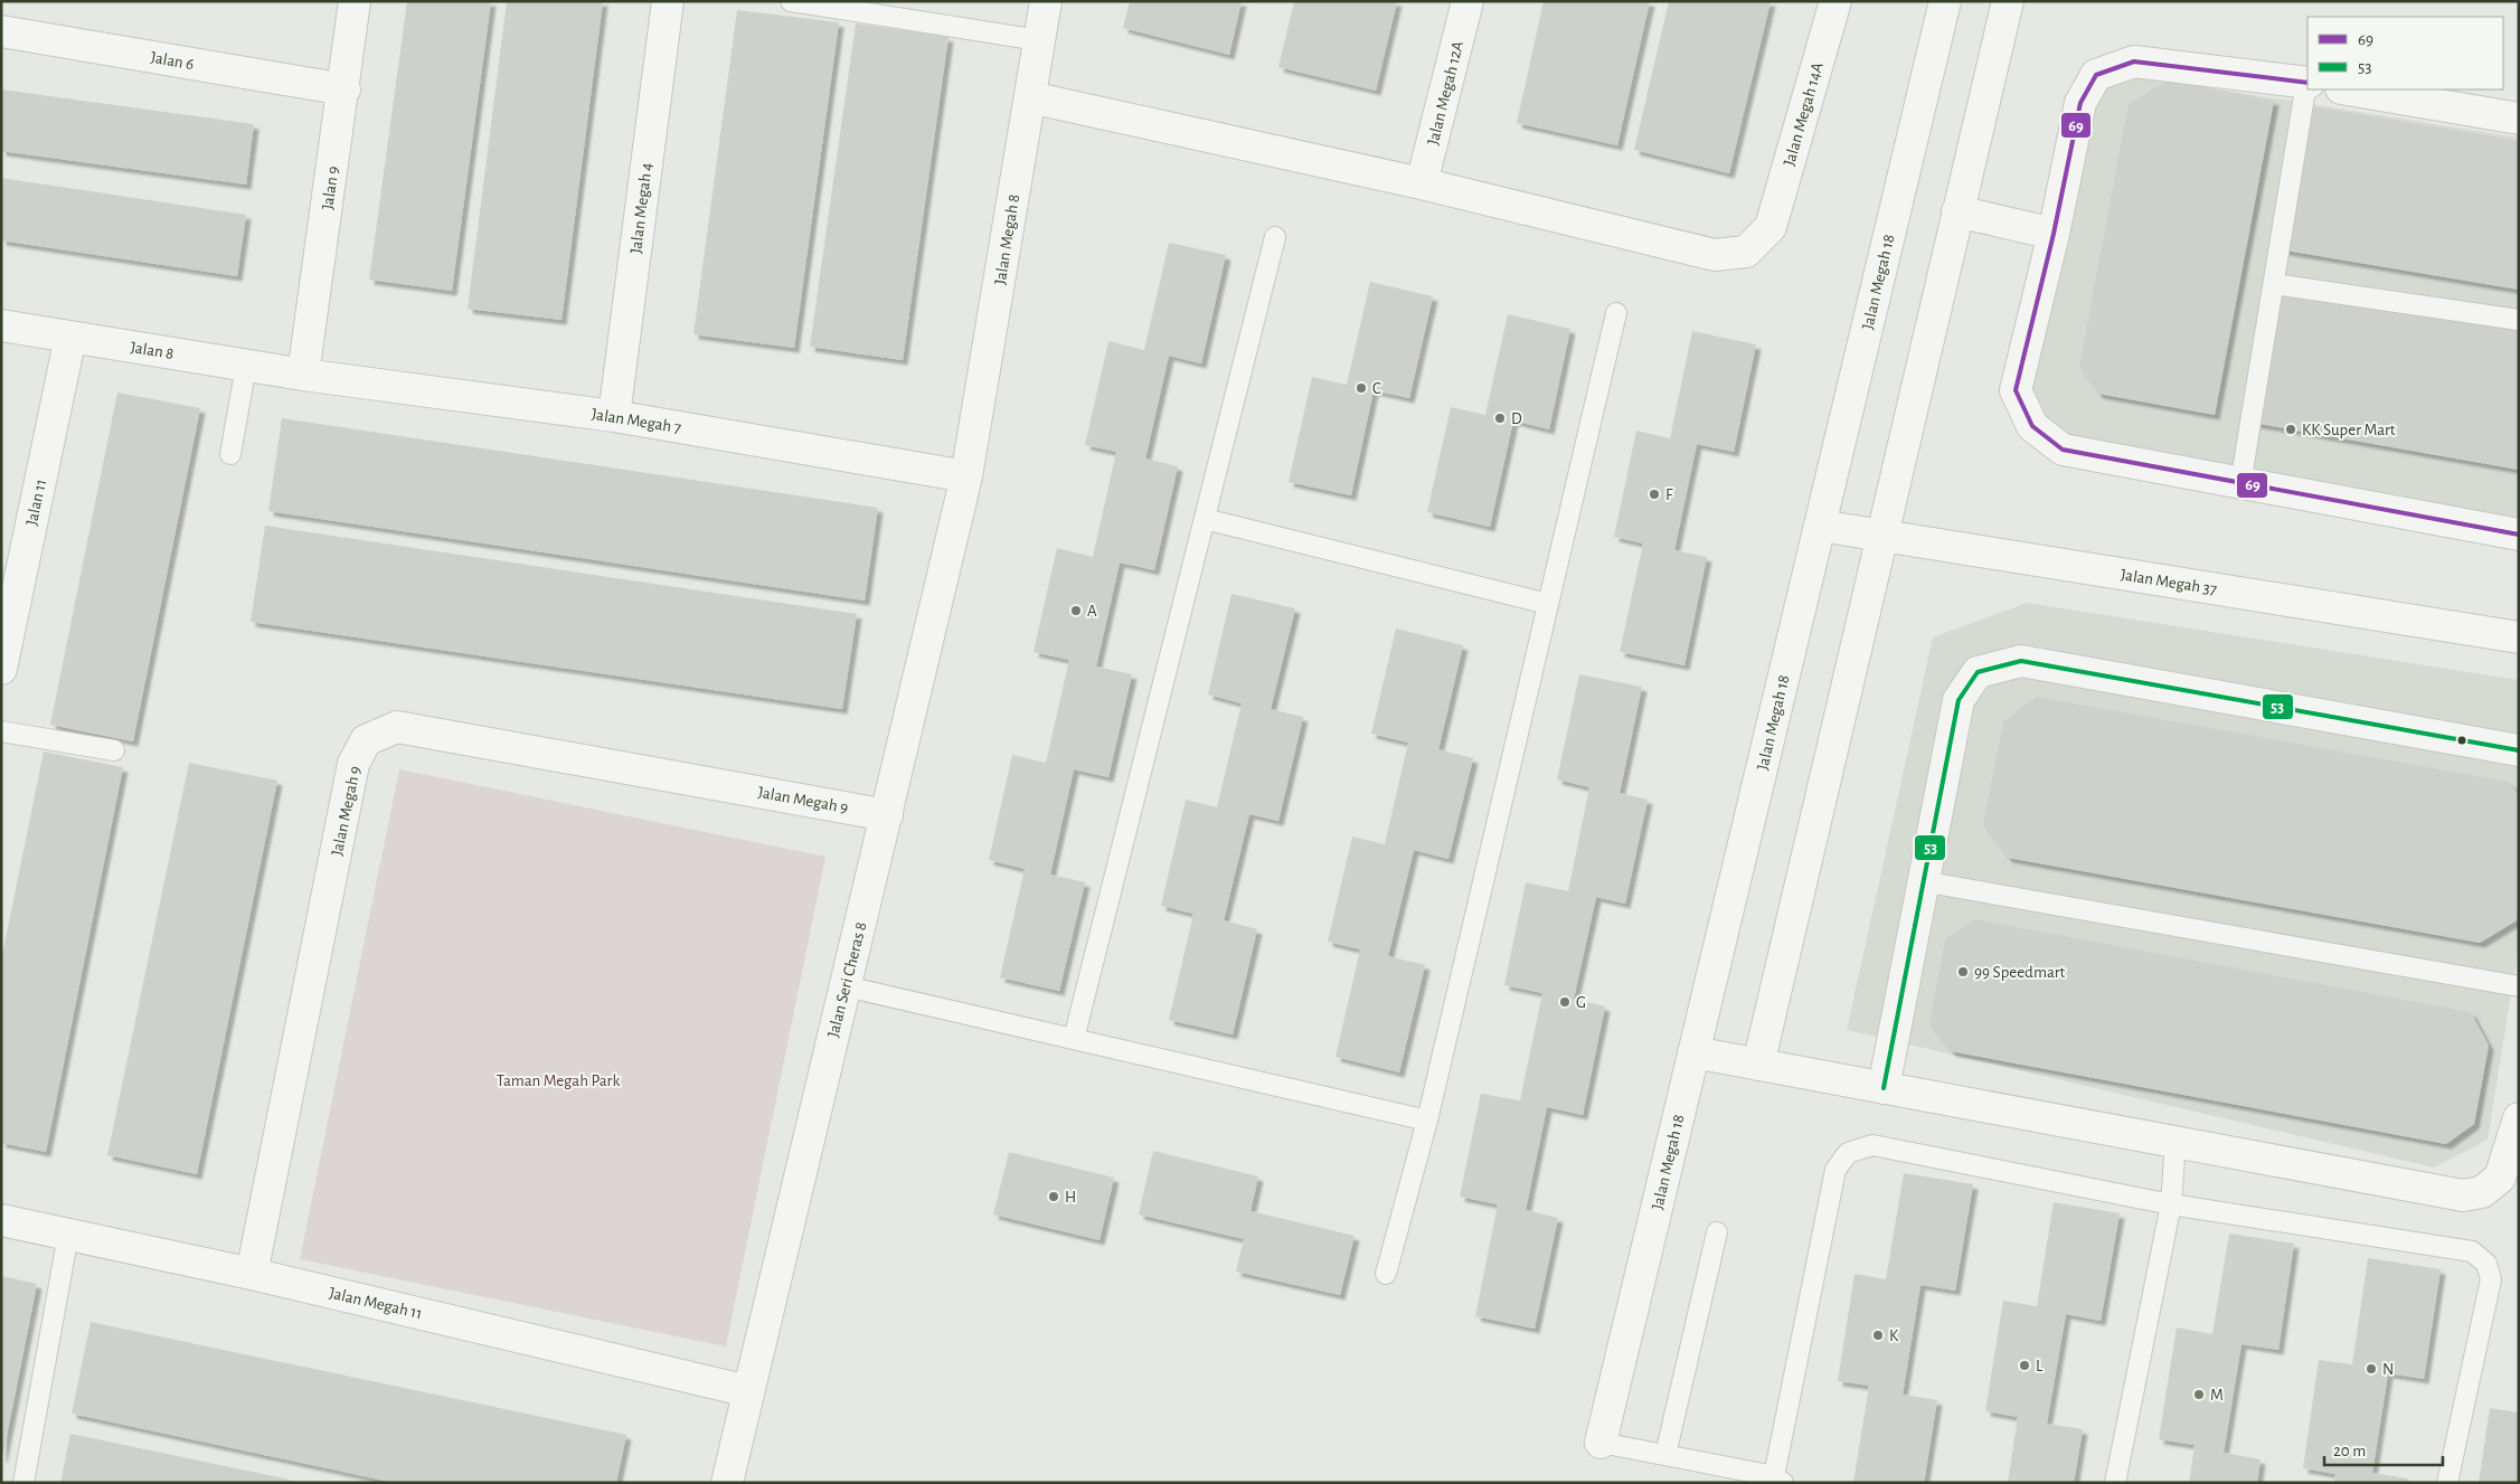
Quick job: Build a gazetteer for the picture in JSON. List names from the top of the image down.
{
  "streets": {
    "street": [
      "Jalan 6",
      "Jalan Megah 12A",
      "Jalan Megah 14A",
      "Jalan 9",
      "Jalan Megah 4",
      "Jalan Megah 8",
      "Jalan Megah 18",
      "Jalan 8",
      "Jalan Megah 7",
      "Jalan 11",
      "Jalan Megah 37",
      "Jalan Megah 9",
      "Jalan Seri Cheras 8",
      "Jalan Megah 11"
    ]
  },
  "crossings": [
    ["Jalan 6", "Jalan 9"],
    ["Jalan Megah 12A", "Jalan Megah 14A"],
    ["Jalan 9", "Jalan 8"],
    ["Jalan 9", "Jalan Megah 7"],
    ["Jalan Megah 4", "Jalan Megah 7"],
    ["Jalan Megah 8", "Jalan Megah 7"],
    ["Jalan Megah 8", "Jalan Seri Cheras 8"],
    ["Jalan Megah 18", "Jalan Megah 37"],
    ["Jalan 8", "Jalan Megah 7"],
    ["Jalan 8", "Jalan 11"],
    ["Jalan Megah 7", "Jalan Seri Cheras 8"],
    ["Jalan Megah 9", "Jalan Seri Cheras 8"],
    ["Jalan Megah 9", "Jalan Megah 11"],
    ["Jalan Seri Cheras 8", "Jalan Megah 11"]
  ],
  "parks": ["Taman Megah Park"],
  "places": [
    "C",
    "D",
    "KK Super Mart",
    "F",
    "A",
    "99 Speedmart",
    "G",
    "H",
    "K",
    "L",
    "N",
    "M"
  ],
  "lines": ["transit line 69", "transit line 53"],
  "legend": ["69", "53"],
  "scale_bar": "20 m"
}
